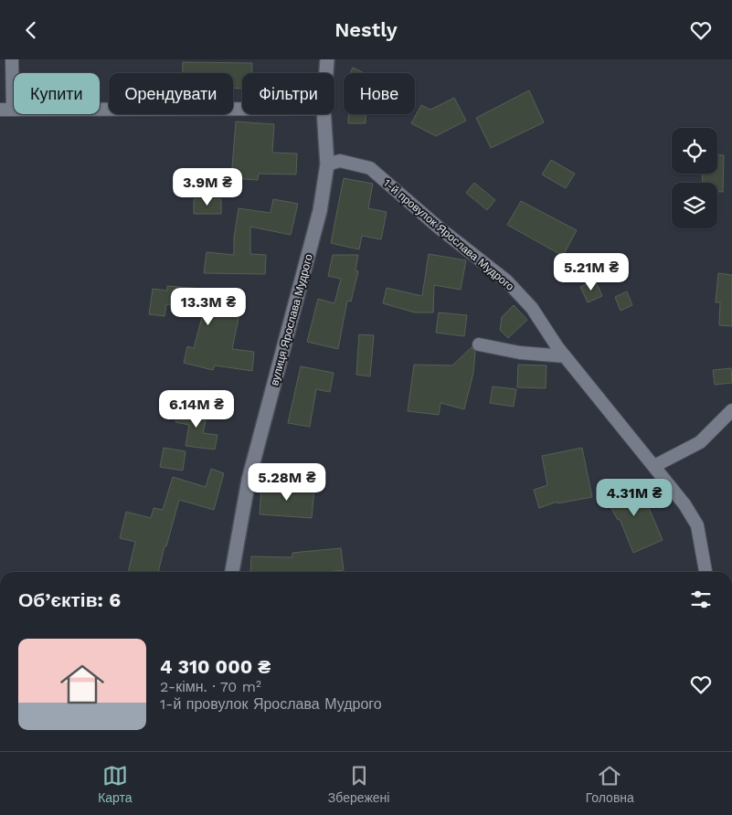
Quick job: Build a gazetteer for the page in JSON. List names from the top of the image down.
{
  "streets": {
    "main road": ["вулиця Ярослава Мудрого"],
    "street": ["1-й провулок Ярослава Мудрого"]
  },
  "crossings": [
    ["1-й провулок Ярослава Мудрого", "вулиця Ярослава Мудрого"]
  ],
  "page": {
    "header": "Nestly",
    "chip": [
      "Купити",
      "Орендувати",
      "Фільтри",
      "Нове"
    ],
    "price": [
      "3.9M ₴",
      "5.21M ₴",
      "13.3M ₴",
      "6.14M ₴",
      "5.28M ₴",
      "4.31M ₴"
    ],
    "heading": "Об’єктів: 6",
    "list": [
      {
        "name": "4 310 000 ₴",
        "note": "2-кімн. · 70 m² · 1-й провулок Ярослава Мудрого"
      }
    ],
    "tabs": ["Карта", "Збережені", "Головна"]
  }
}
